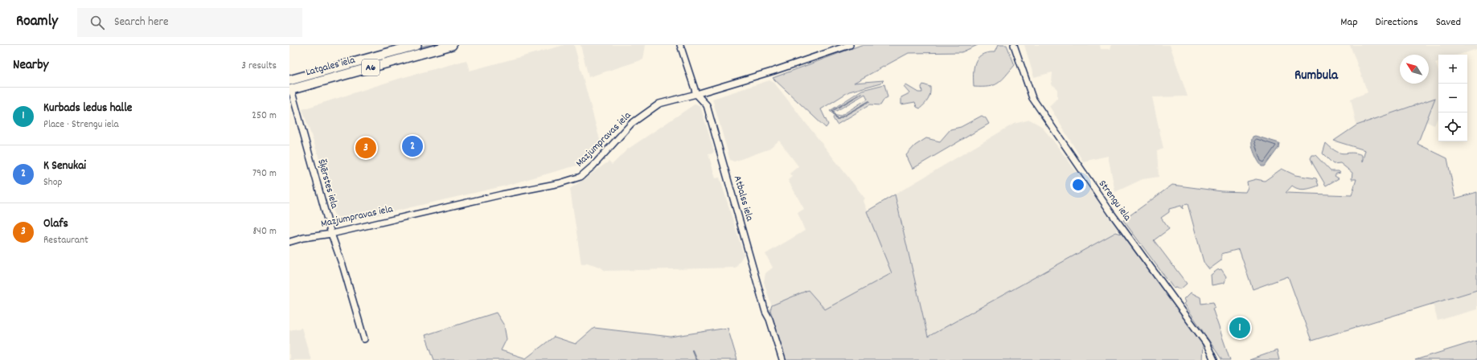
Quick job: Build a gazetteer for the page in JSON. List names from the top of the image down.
{
  "streets": {
    "highway": ["Latgales iela", "A6"],
    "street": [
      "Mazjumpravas iela",
      "Šķērstes iela",
      "Atbalss iela",
      "Strengu iela"
    ]
  },
  "crossings": [
    ["Latgales iela", "Šķērstes iela"],
    ["Mazjumpravas iela", "Šķērstes iela"],
    ["Mazjumpravas iela", "Atbalss iela"]
  ],
  "districts": ["Rumbula"],
  "north": "top left",
  "page": {
    "header": "Roamly",
    "search": "Search here",
    "nav": ["Map", "Directions", "Saved"],
    "heading": ["Nearby", "3 results"],
    "map_buttons": ["+", "−"],
    "list": [
      {
        "mark": "1",
        "name": "Kurbads ledus halle",
        "note": "Place · Strengu iela",
        "value": "250 m"
      },
      {
        "mark": "2",
        "name": "K Senukai",
        "note": "Shop",
        "value": "790 m"
      },
      {
        "mark": "3",
        "name": "Olafs",
        "note": "Restaurant",
        "value": "840 m"
      }
    ],
    "pins": ["2", "3", "1"]
  }
}
